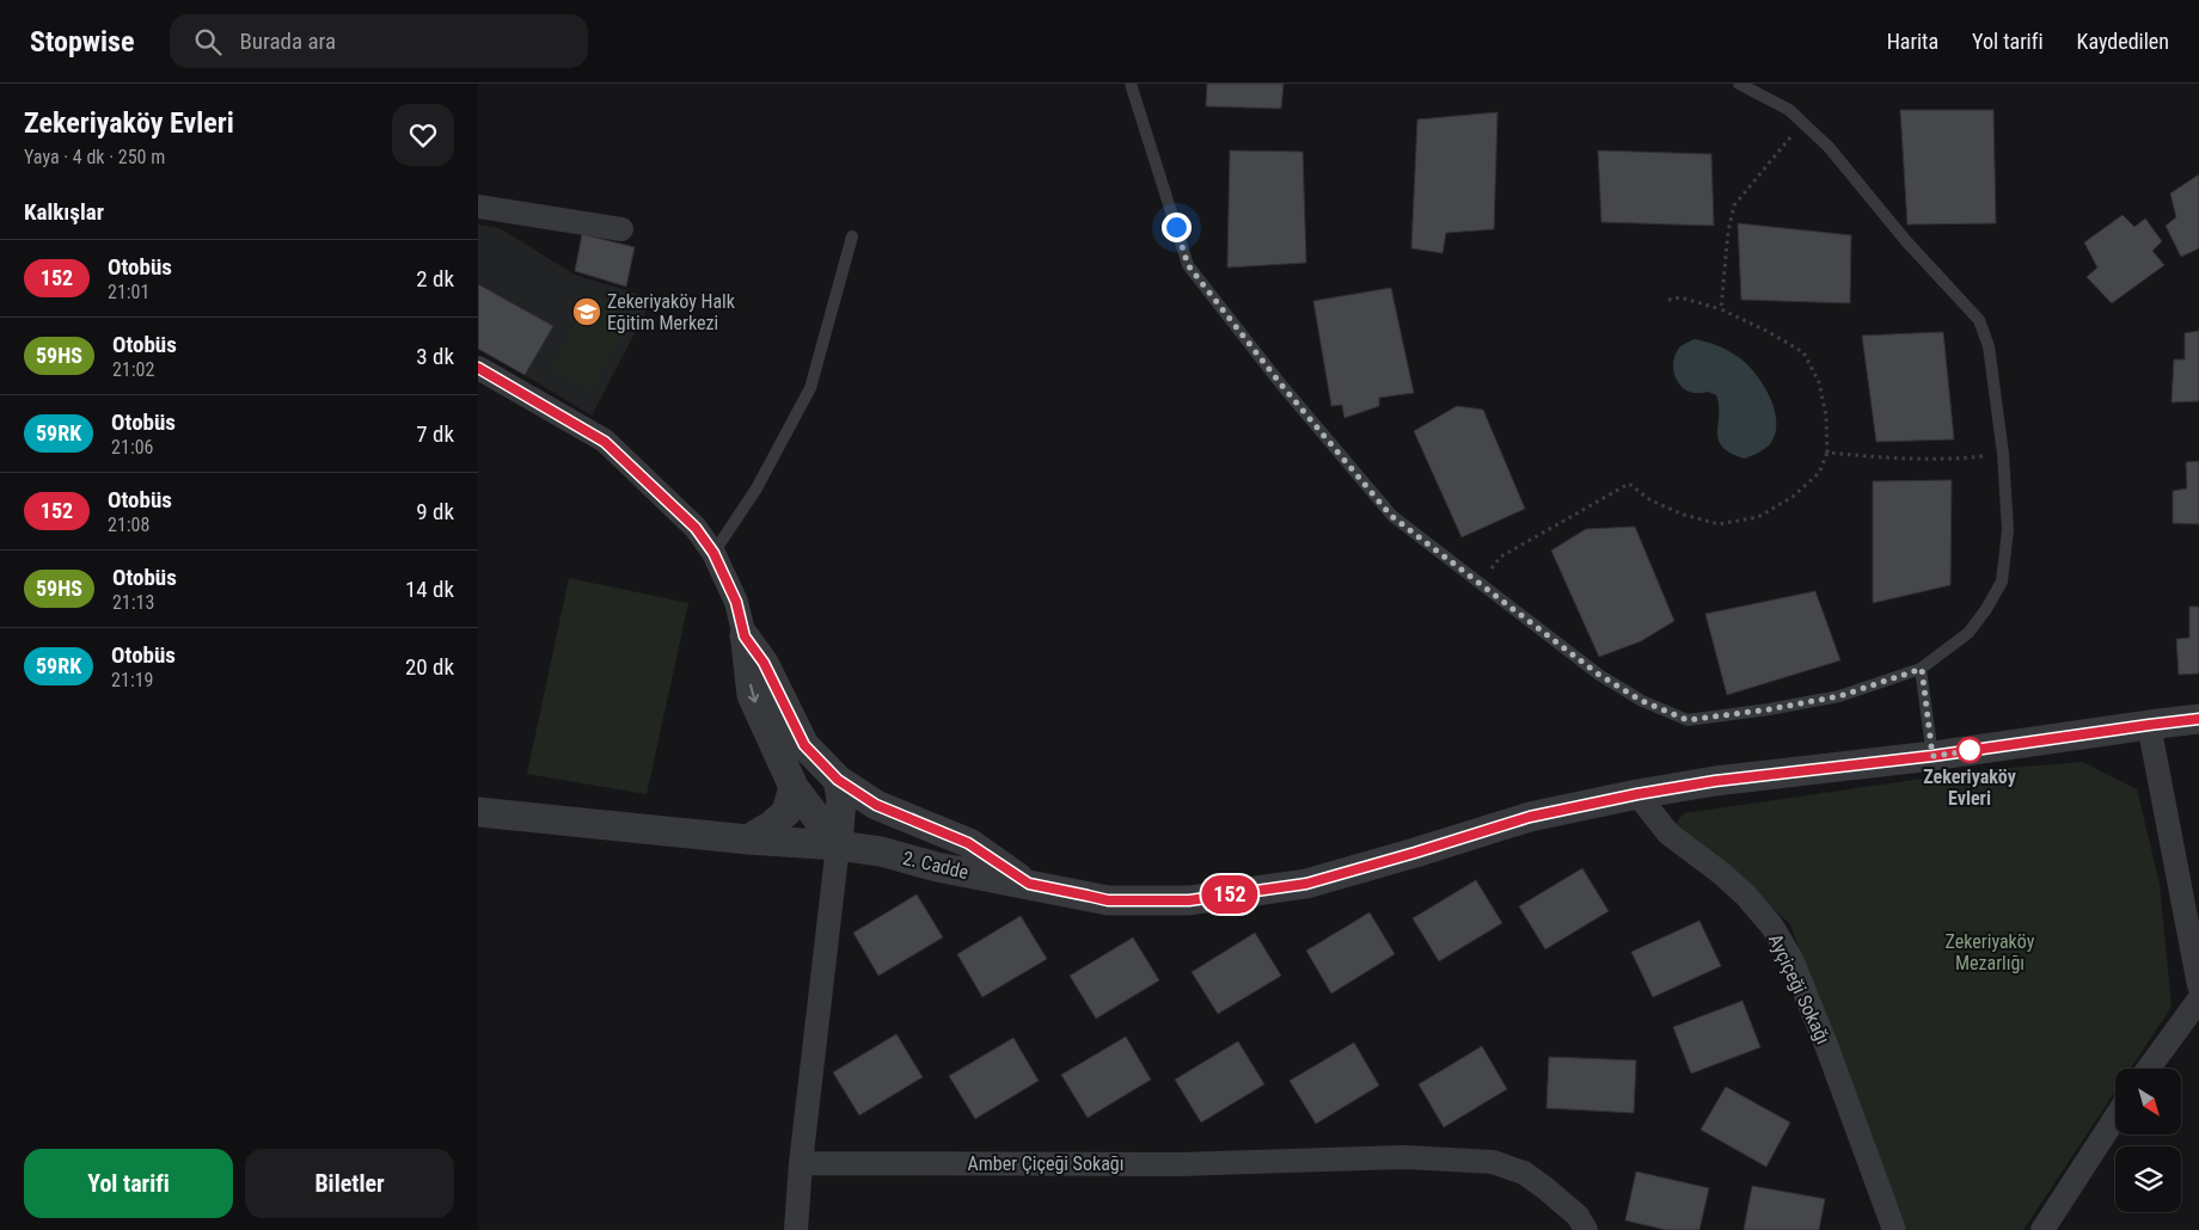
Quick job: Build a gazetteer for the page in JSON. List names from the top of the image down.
{
  "streets": {
    "street": ["2. Cadde", "Ayçiçeği Sokağı", "Amber Çiçeği Sokağı"]
  },
  "crossings": [
    ["2. Cadde", "Ayçiçeği Sokağı"]
  ],
  "parks": ["Zekeriyaköy Mezarlığı"],
  "places": {
    "school or university": ["Zekeriyaköy Halk Eğitim Merkezi"],
    "other": ["Zekeriyaköy Evleri"]
  },
  "lines": ["bus line 152"],
  "north": "bottom right",
  "page": {
    "header": "Stopwise",
    "search": "Burada ara",
    "nav": ["Harita", "Yol tarifi", "Kaydedilen"],
    "heading": [
      ["Zekeriyaköy Evleri", "Yaya · 4 dk · 250 m"],
      "Kalkışlar"
    ],
    "on_map": "152",
    "list": [
      {
        "mark": "152",
        "name": "Otobüs",
        "note": "21:01",
        "value": "2 dk"
      },
      {
        "mark": "59HS",
        "name": "Otobüs",
        "note": "21:02",
        "value": "3 dk"
      },
      {
        "mark": "59RK",
        "name": "Otobüs",
        "note": "21:06",
        "value": "7 dk"
      },
      {
        "mark": "152",
        "name": "Otobüs",
        "note": "21:08",
        "value": "9 dk"
      },
      {
        "mark": "59HS",
        "name": "Otobüs",
        "note": "21:13",
        "value": "14 dk"
      },
      {
        "mark": "59RK",
        "name": "Otobüs",
        "note": "21:19",
        "value": "20 dk"
      }
    ],
    "buttons": ["Yol tarifi", "Biletler"]
  }
}
